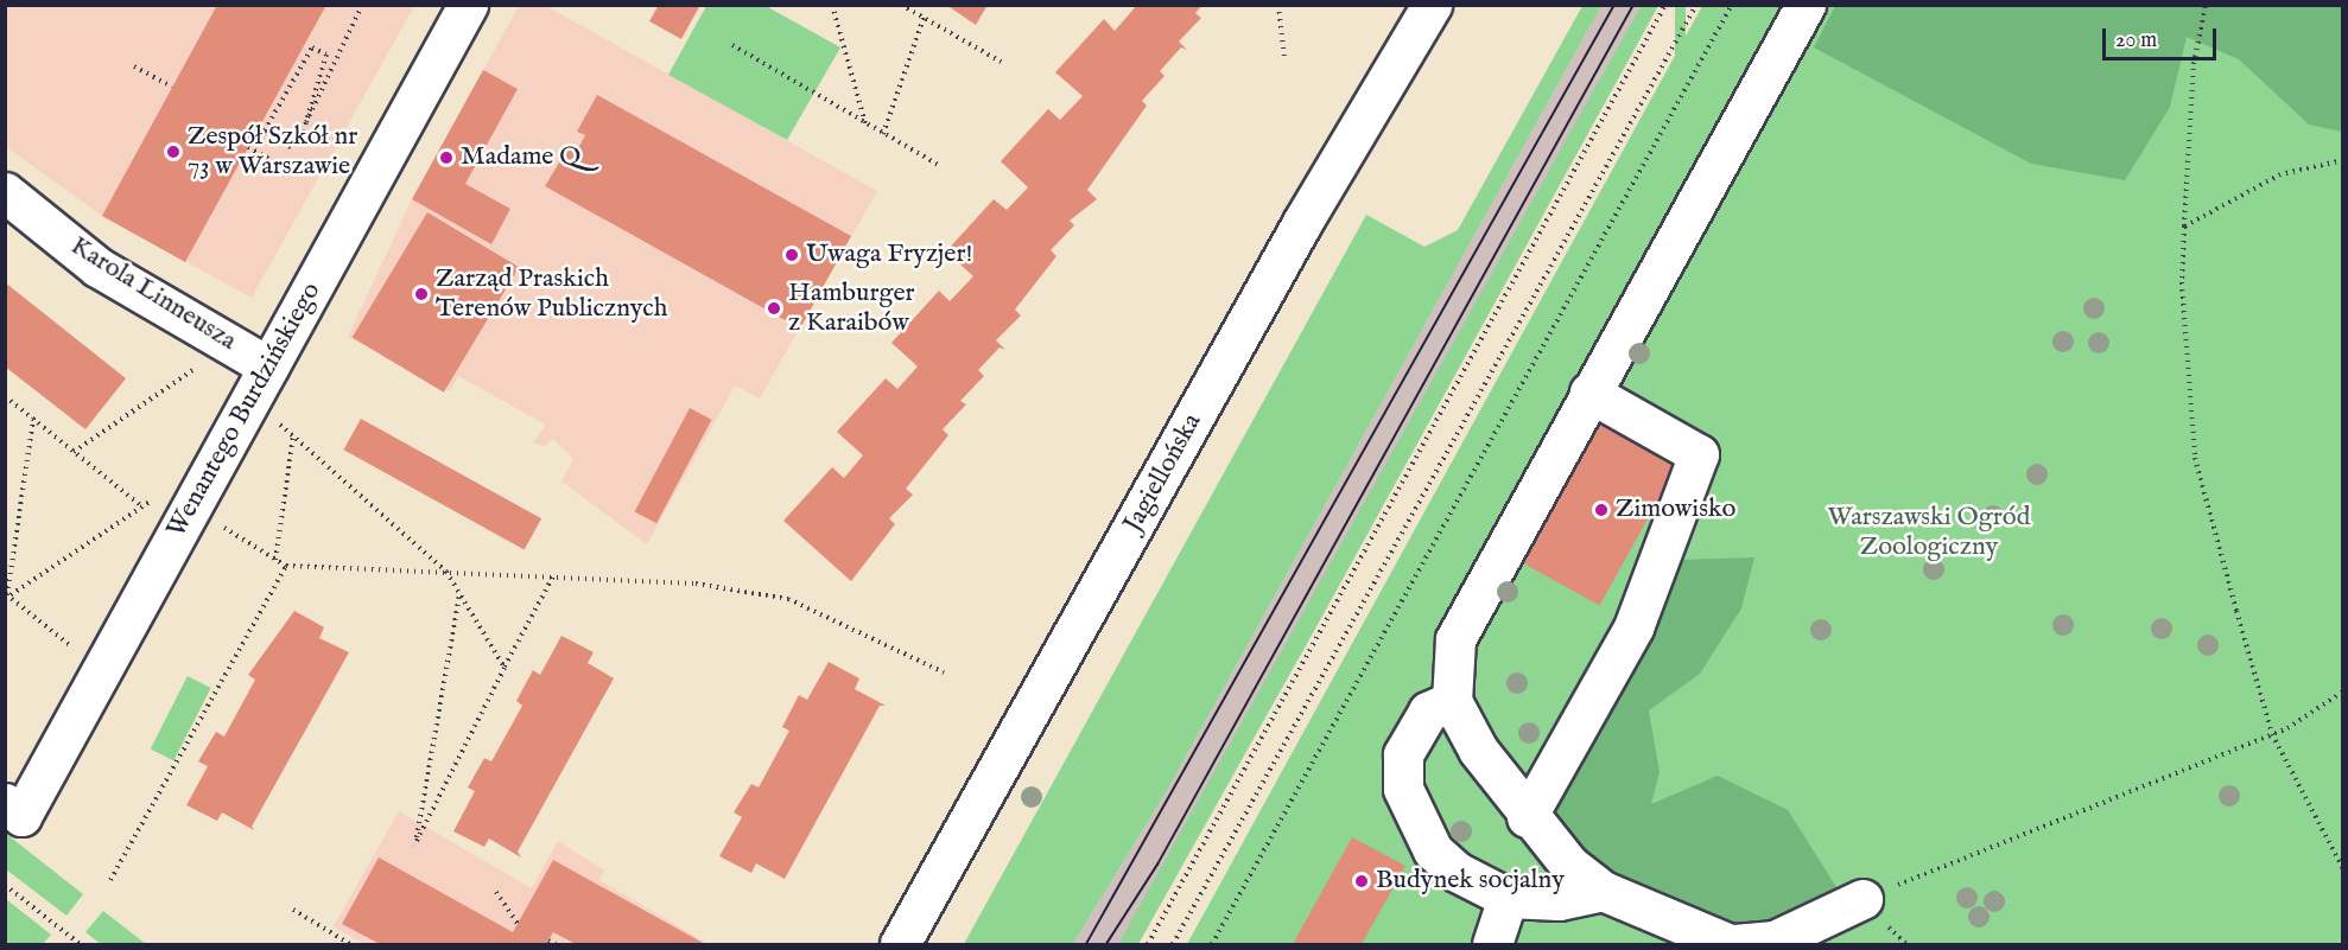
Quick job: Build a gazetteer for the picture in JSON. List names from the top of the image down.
{
  "streets": {
    "street": ["Karola Linneusza", "Wenantego Burdzińskiego", "Jagiellońska"]
  },
  "crossings": [
    ["Karola Linneusza", "Wenantego Burdzińskiego"]
  ],
  "parks": ["Warszawski Ogród Zoologiczny"],
  "places": [
    "Zespół Szkół nr 73 w Warszawie",
    "Madame Q",
    "Uwaga Fryzjer!",
    "Zarząd Praskich Terenów Publicznych",
    "Hamburger z Karaibów",
    "Zimowisko",
    "Budynek socjalny"
  ],
  "scale_bar": "20 m"
}
